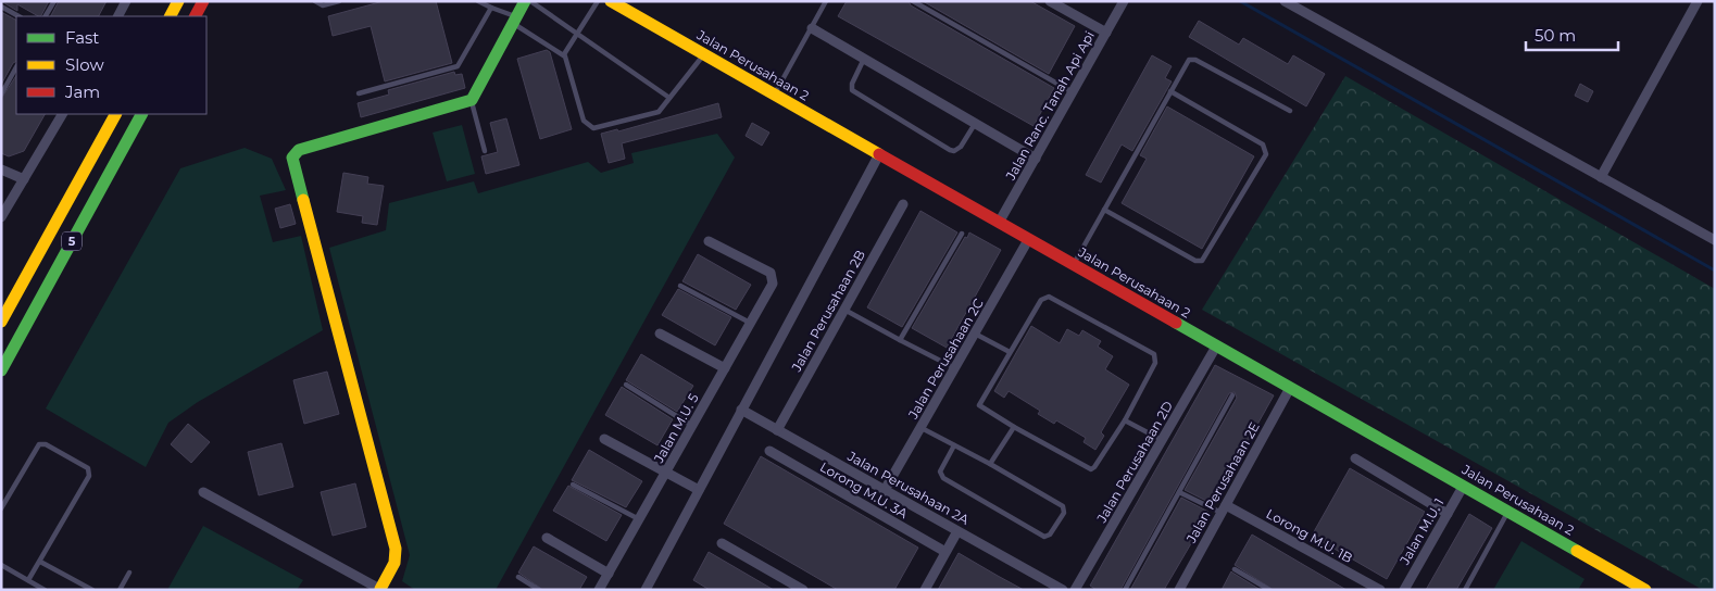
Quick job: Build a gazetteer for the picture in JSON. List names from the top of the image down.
{
  "streets": {
    "main road": ["Jalan Perusahaan 2", "5"],
    "street": [
      "Jalan Ranc. Tanah Api Api",
      "Jalan Perusahaan 2B",
      "Jalan Perusahaan 2C",
      "Jalan M.U. 5",
      "Jalan Perusahaan 2D",
      "Jalan Perusahaan 2E",
      "Jalan Perusahaan 2A",
      "Lorong M.U. 3A",
      "Jalan M.U. 1",
      "Lorong M.U. 1B"
    ]
  },
  "crossings": [
    ["Jalan Perusahaan 2", "Jalan Ranc. Tanah Api Api"],
    ["Jalan Perusahaan 2", "Jalan Perusahaan 2C"],
    ["Jalan Perusahaan 2", "Jalan Perusahaan 2D"],
    ["Jalan Perusahaan 2", "Jalan Perusahaan 2E"],
    ["Jalan Perusahaan 2", "Jalan M.U. 1"],
    ["Jalan Perusahaan 2B", "Jalan Perusahaan 2A"],
    ["Jalan Perusahaan 2C", "Jalan Perusahaan 2A"],
    ["Jalan Perusahaan 2E", "Lorong M.U. 1B"]
  ],
  "legend": ["Fast", "Slow", "Jam"],
  "scale_bar": "50 m"
}
